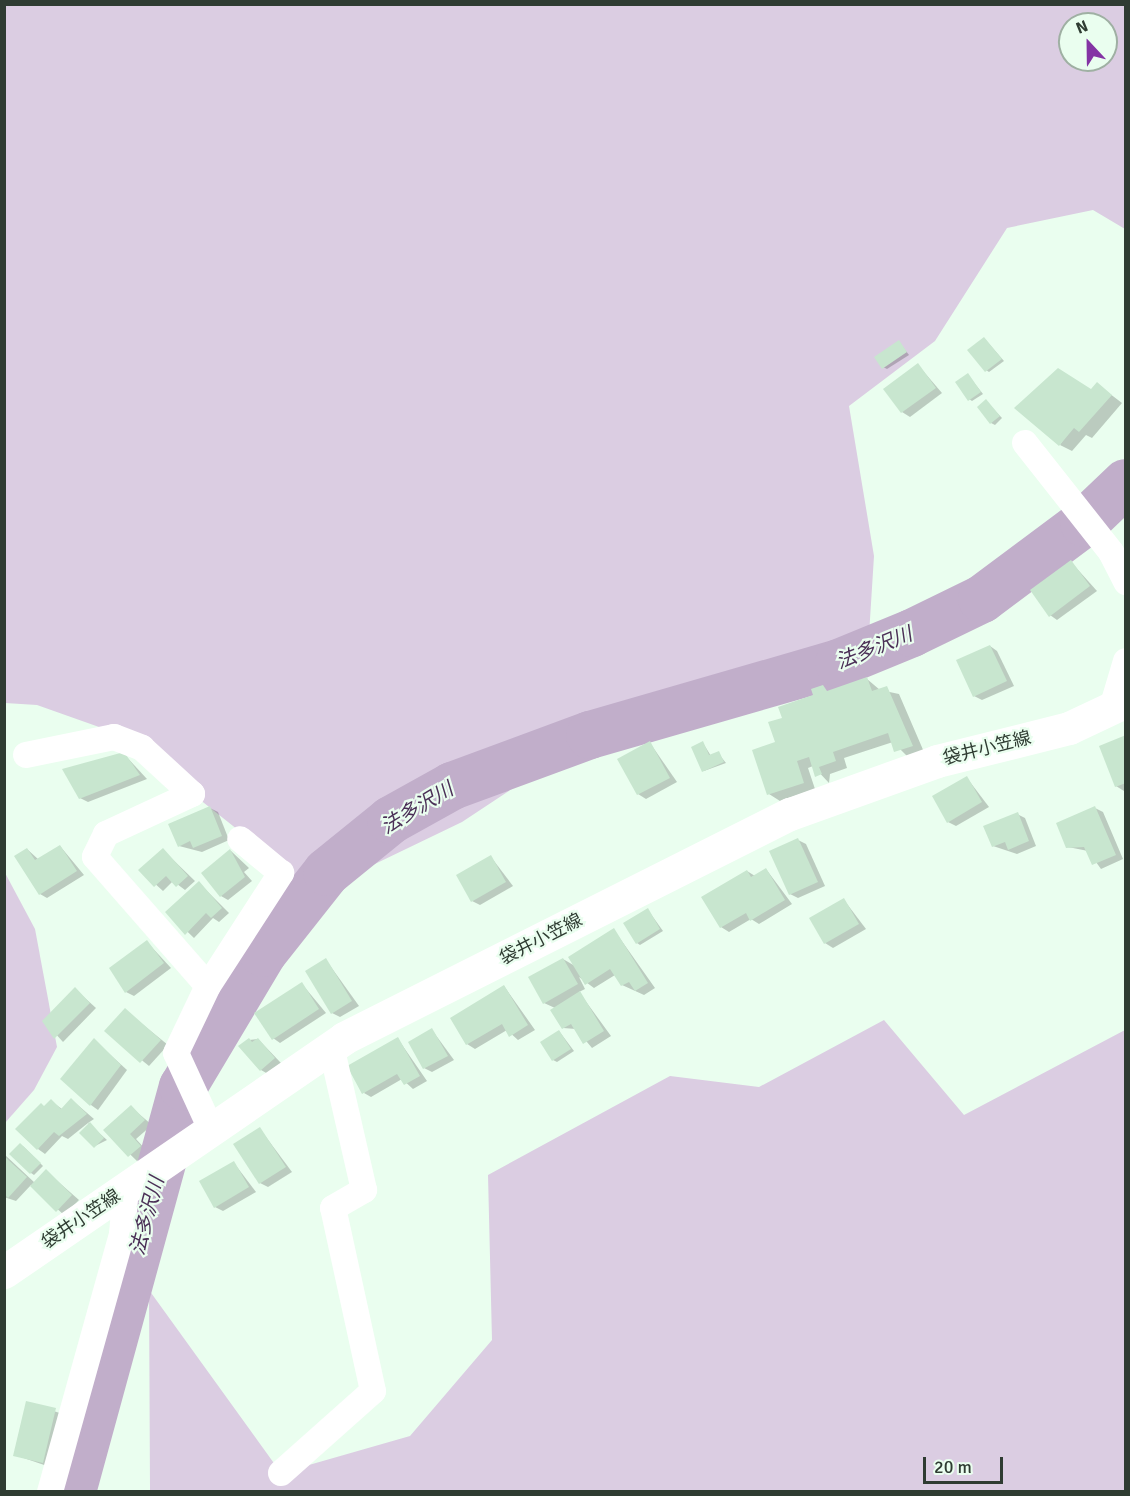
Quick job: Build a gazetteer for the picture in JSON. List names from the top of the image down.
{
  "streets": {
    "main road": ["袋井小笠線"]
  },
  "water": ["法多沢川"],
  "scale_bar": "20 m",
  "north": "top"
}
